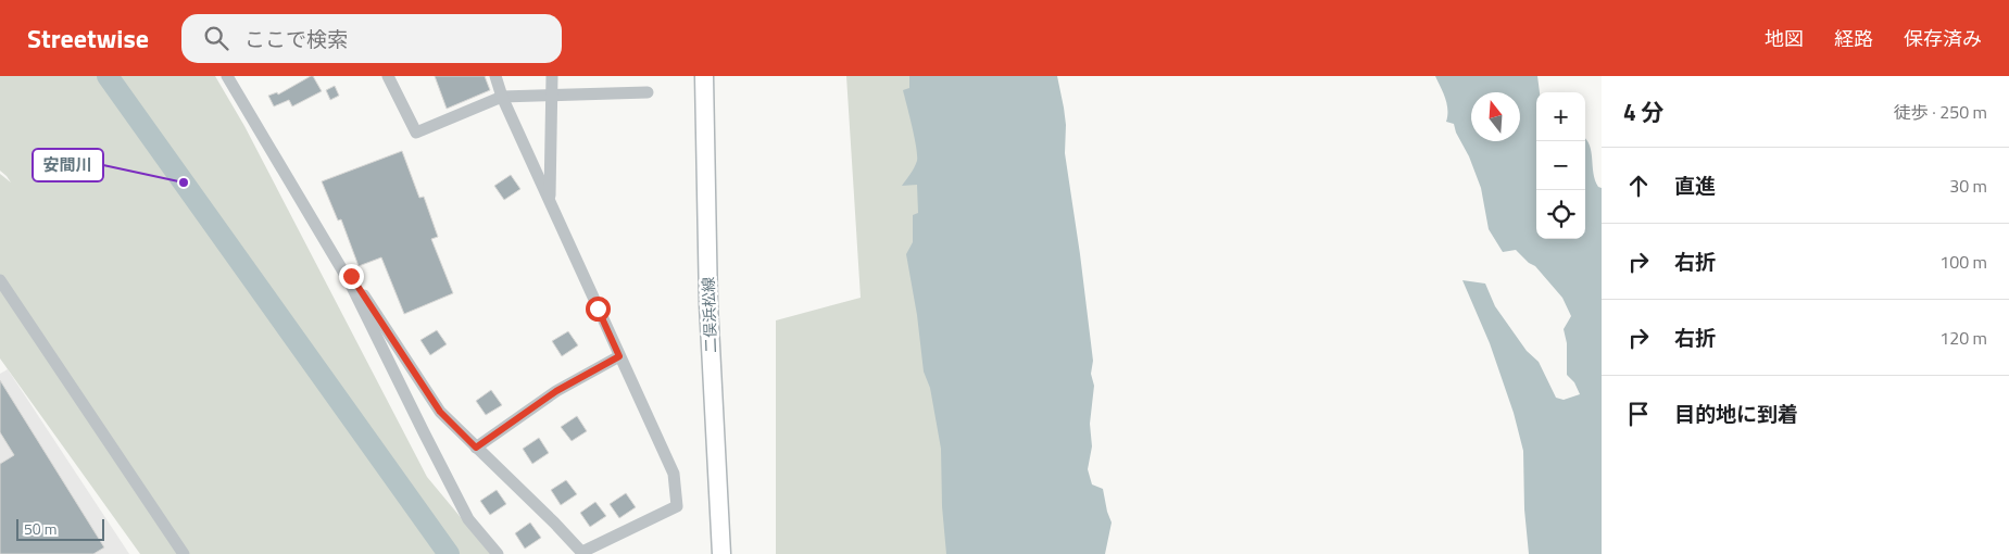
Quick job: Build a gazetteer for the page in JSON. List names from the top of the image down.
{
  "streets": {
    "main road": ["二俣浜松線"]
  },
  "places": ["安間川"],
  "scale_bar": "50 m",
  "north": "top",
  "page": {
    "header": "Streetwise",
    "search": "ここで検索",
    "nav": ["地図", "経路", "保存済み"],
    "heading": ["4 分", "徒歩 · 250 m"],
    "map_buttons": ["+", "−"],
    "list": [
      ["直進", "30 m"],
      ["右折", "100 m"],
      ["右折", "120 m"],
      "目的地に到着"
    ],
    "scale": "50 m"
  }
}
